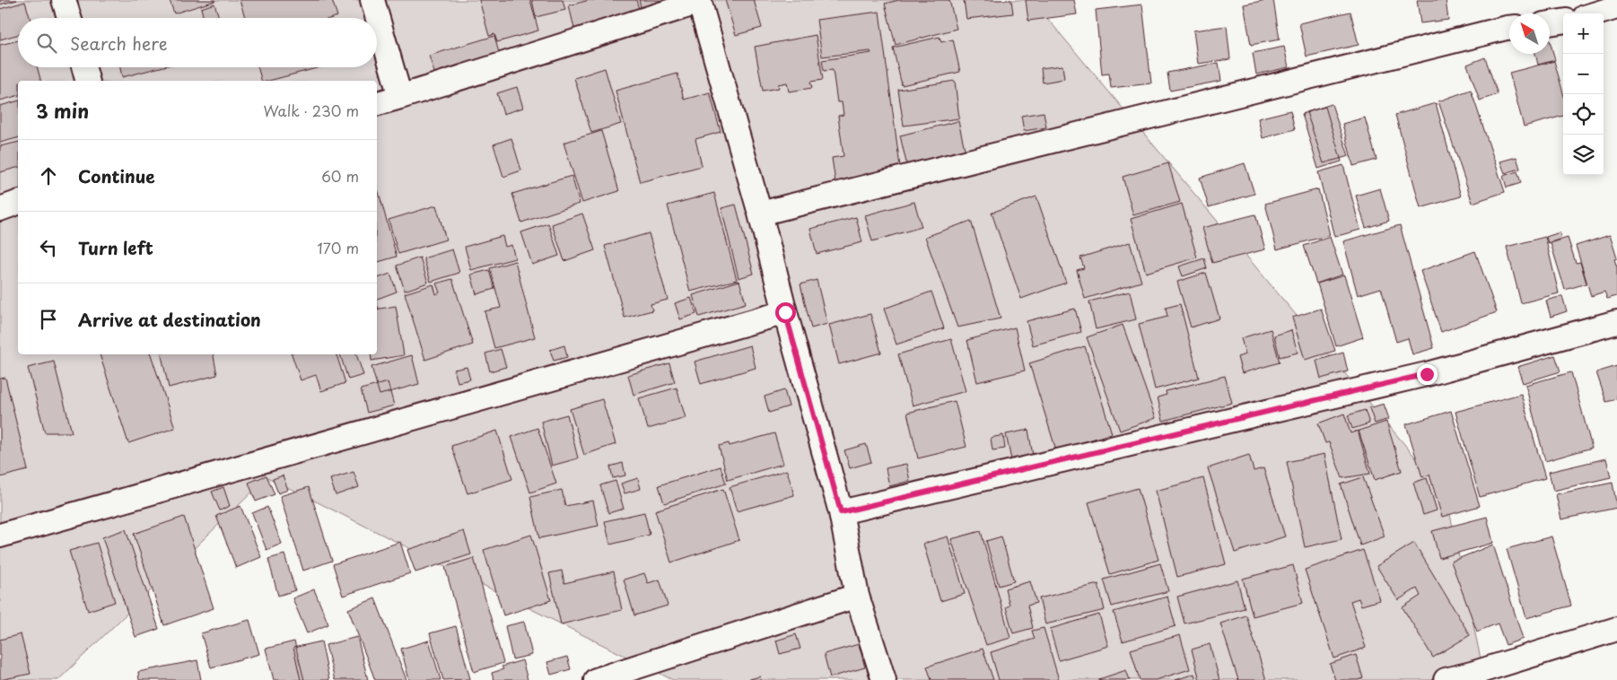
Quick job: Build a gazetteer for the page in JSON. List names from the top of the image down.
{
  "north": "top left",
  "page": {
    "map_buttons": ["+", "−"],
    "search": "Search here",
    "heading": ["3 min", "Walk · 230 m"],
    "list": [
      ["Continue", "60 m"],
      ["Turn left", "170 m"],
      "Arrive at destination"
    ]
  }
}
